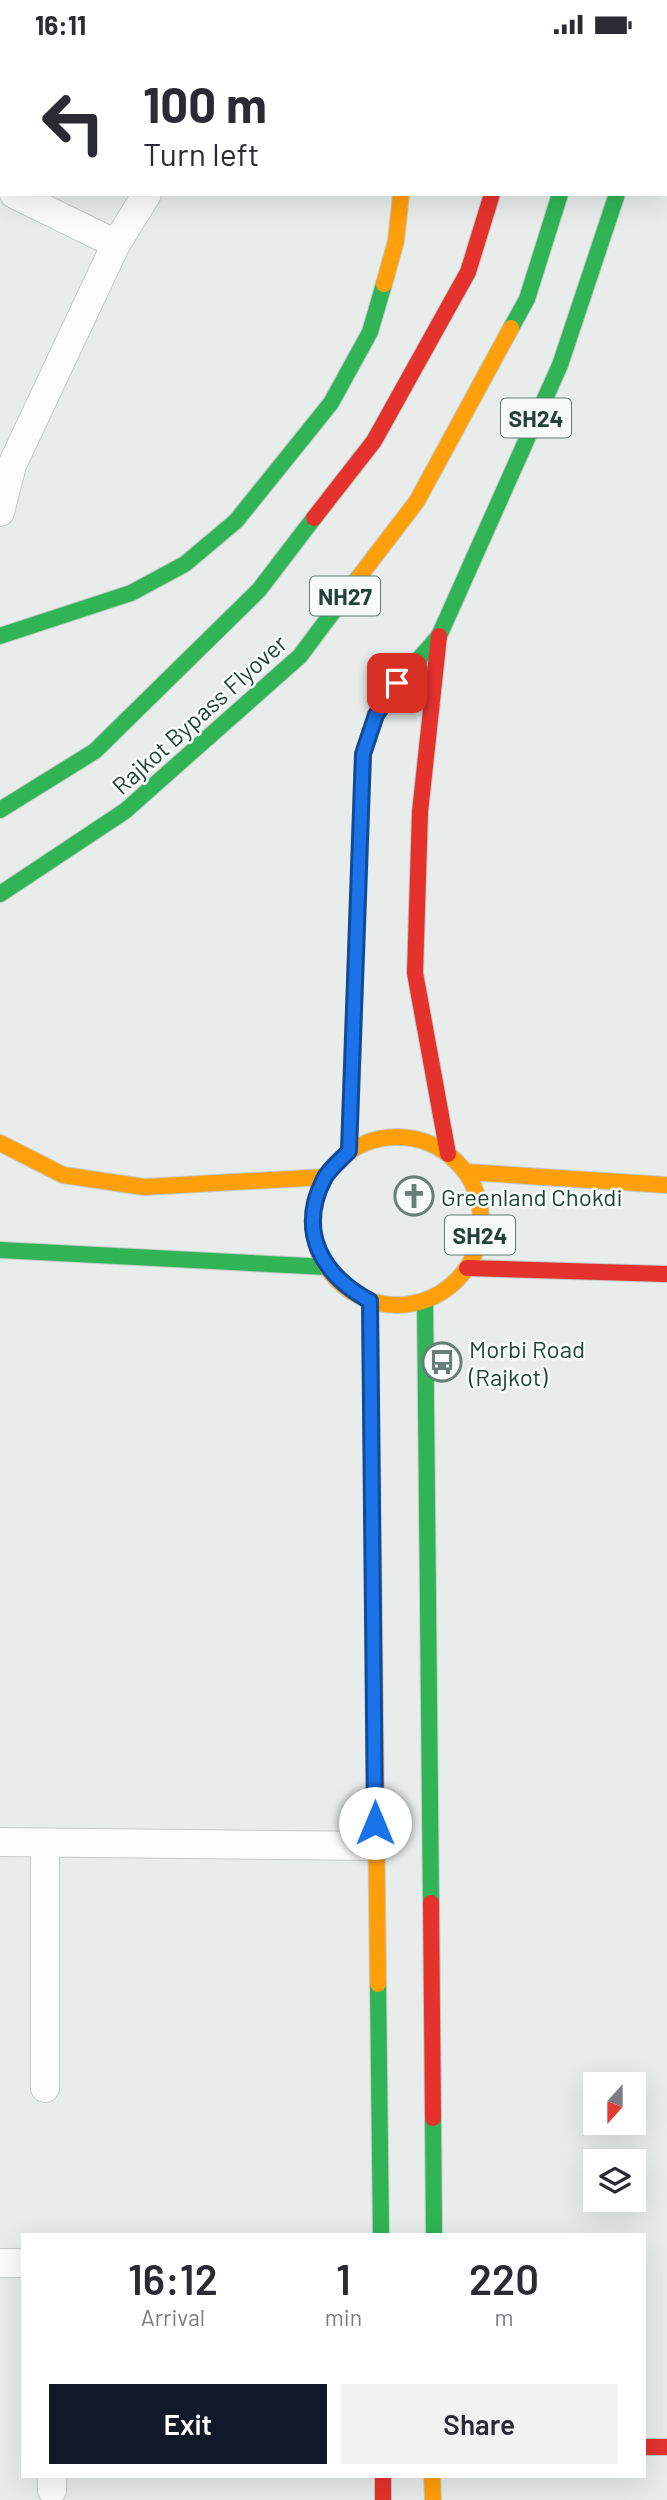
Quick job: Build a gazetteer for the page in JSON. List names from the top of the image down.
{
  "streets": {
    "main road": ["SH24", "NH27", "Rajkot Bypass Flyover"]
  },
  "places": {
    "church": ["Greenland Chokdi"],
    "bus stop": ["Morbi Road (Rajkot)"]
  },
  "north": "bottom",
  "page": {
    "status": "16:11",
    "turn": ["100 m", "Turn left"],
    "eta": [
      "16:12",
      "Arrival",
      "1",
      "min",
      "220",
      "m"
    ],
    "buttons": ["Exit", "Share"]
  }
}
